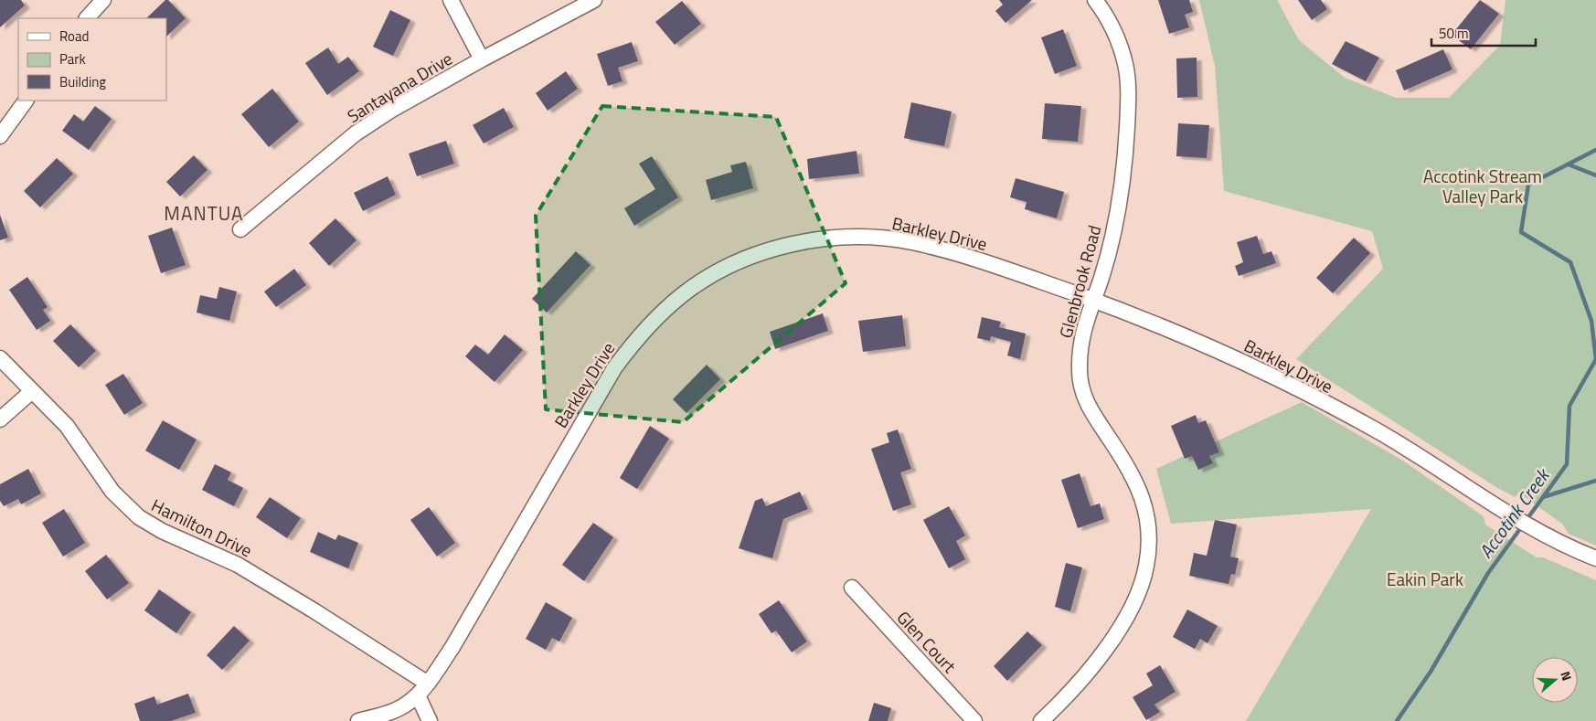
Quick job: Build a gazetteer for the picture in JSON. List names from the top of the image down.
{
  "streets": {
    "street": [
      "Santayana Drive",
      "Barkley Drive",
      "Glenbrook Road",
      "Hamilton Drive",
      "Glen Court"
    ]
  },
  "crossings": [
    ["Barkley Drive", "Glenbrook Road"],
    ["Barkley Drive", "Hamilton Drive"]
  ],
  "districts": ["MANTUA"],
  "water": ["Accotink Creek"],
  "parks": ["Accotink Stream Valley Park", "Eakin Park"],
  "legend": ["Road", "Park", "Building"],
  "scale_bar": "50 m",
  "north": "right"
}
